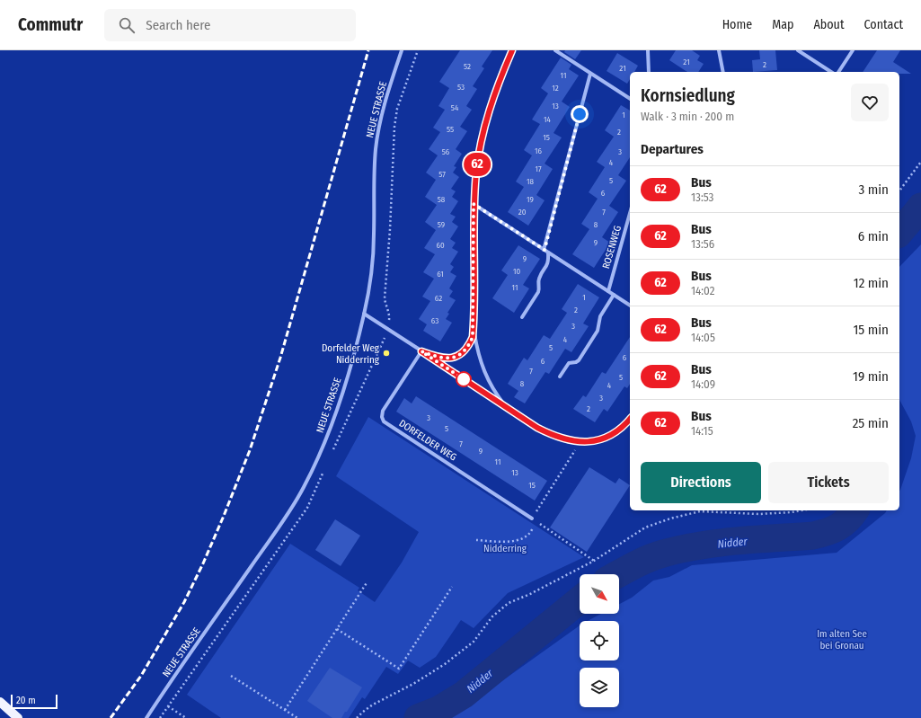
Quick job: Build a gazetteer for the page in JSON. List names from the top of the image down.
{
  "streets": {
    "street": ["NEUE STRASSE", "ROSENWEG", "DORFELDER WEG"]
  },
  "water": ["Nidder"],
  "parks": ["Nidderring", "Im alten See bei Gronau"],
  "places": ["Dorfelder Weg Nidderring"],
  "lines": ["bus line 62"],
  "house_numbers": [
    "21",
    "2",
    "52",
    "21",
    "11",
    "53",
    "12",
    "13",
    "54",
    "1",
    "14",
    "55",
    "2",
    "15",
    "16",
    "56",
    "3",
    "4",
    "17",
    "57",
    "5",
    "18",
    "6",
    "58",
    "19",
    "20",
    "7",
    "59",
    "8",
    "9",
    "60",
    "9",
    "10",
    "61",
    "11",
    "1",
    "62",
    "2",
    "63",
    "3",
    "4",
    "5",
    "6",
    "6",
    "7",
    "5",
    "8",
    "4",
    "3",
    "2",
    "3",
    "5",
    "7",
    "9",
    "11",
    "13",
    "15"
  ],
  "scale_bar": "20 m",
  "north": "bottom right",
  "page": {
    "header": "Commutr",
    "search": "Search here",
    "nav": [
      "Home",
      "Map",
      "About",
      "Contact"
    ],
    "on_map": "62",
    "heading": [
      ["Kornsiedlung", "Walk · 3 min · 200 m"],
      "Departures"
    ],
    "list": [
      {
        "mark": "62",
        "name": "Bus",
        "note": "13:53",
        "value": "3 min"
      },
      {
        "mark": "62",
        "name": "Bus",
        "note": "13:56",
        "value": "6 min"
      },
      {
        "mark": "62",
        "name": "Bus",
        "note": "14:02",
        "value": "12 min"
      },
      {
        "mark": "62",
        "name": "Bus",
        "note": "14:05",
        "value": "15 min"
      },
      {
        "mark": "62",
        "name": "Bus",
        "note": "14:09",
        "value": "19 min"
      },
      {
        "mark": "62",
        "name": "Bus",
        "note": "14:15",
        "value": "25 min"
      }
    ],
    "buttons": ["Directions", "Tickets"],
    "scale": "20 m"
  }
}
